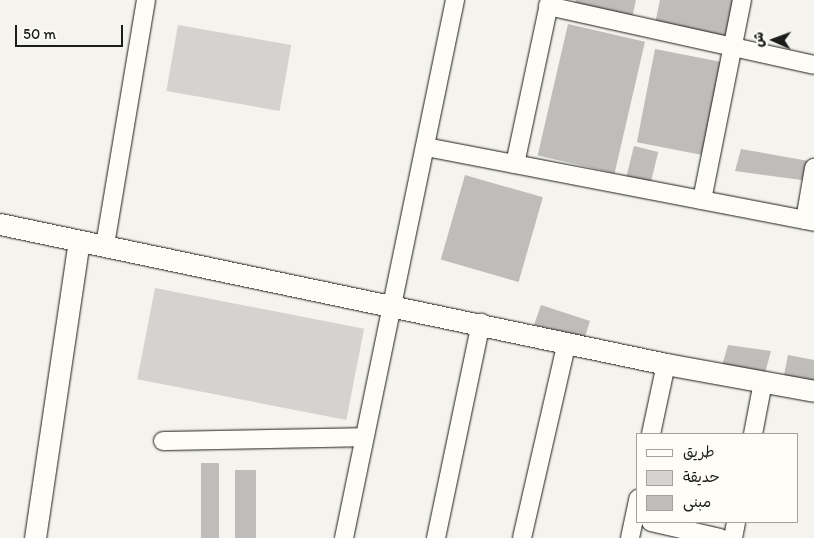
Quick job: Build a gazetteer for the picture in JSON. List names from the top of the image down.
{
  "legend": ["طريق", "حديقة", "مبنى"],
  "scale_bar": "50 m",
  "north": "left"
}
